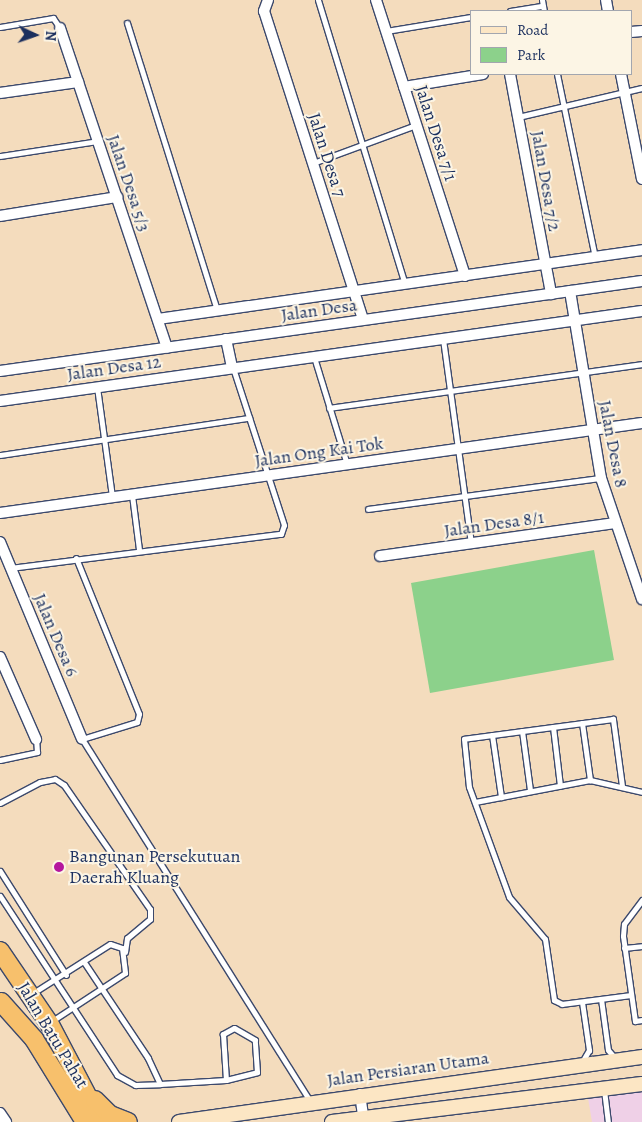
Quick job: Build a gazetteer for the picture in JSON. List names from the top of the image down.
{
  "streets": {
    "highway": ["Jalan Batu Pahat"],
    "street": [
      "Jalan Desa 7/1",
      "Jalan Desa 7",
      "Jalan Desa 7/2",
      "Jalan Desa 5/3",
      "Jalan Desa",
      "Jalan Desa 12",
      "Jalan Desa 8",
      "Jalan Ong Kai Tok",
      "Jalan Desa 8/1",
      "Jalan Desa 6",
      "Jalan Persiaran Utama"
    ]
  },
  "crossings": [
    ["Jalan Desa 7/1", "Jalan Desa"],
    ["Jalan Desa 7", "Jalan Desa"],
    ["Jalan Desa 7/2", "Jalan Desa"],
    ["Jalan Desa 5/3", "Jalan Desa"],
    ["Jalan Desa", "Jalan Desa 8"],
    ["Jalan Desa 8", "Jalan Ong Kai Tok"],
    ["Jalan Desa 8", "Jalan Desa 8/1"]
  ],
  "places": ["Bangunan Persekutuan Daerah Kluang"],
  "legend": ["Road", "Park"],
  "north": "right"
}
